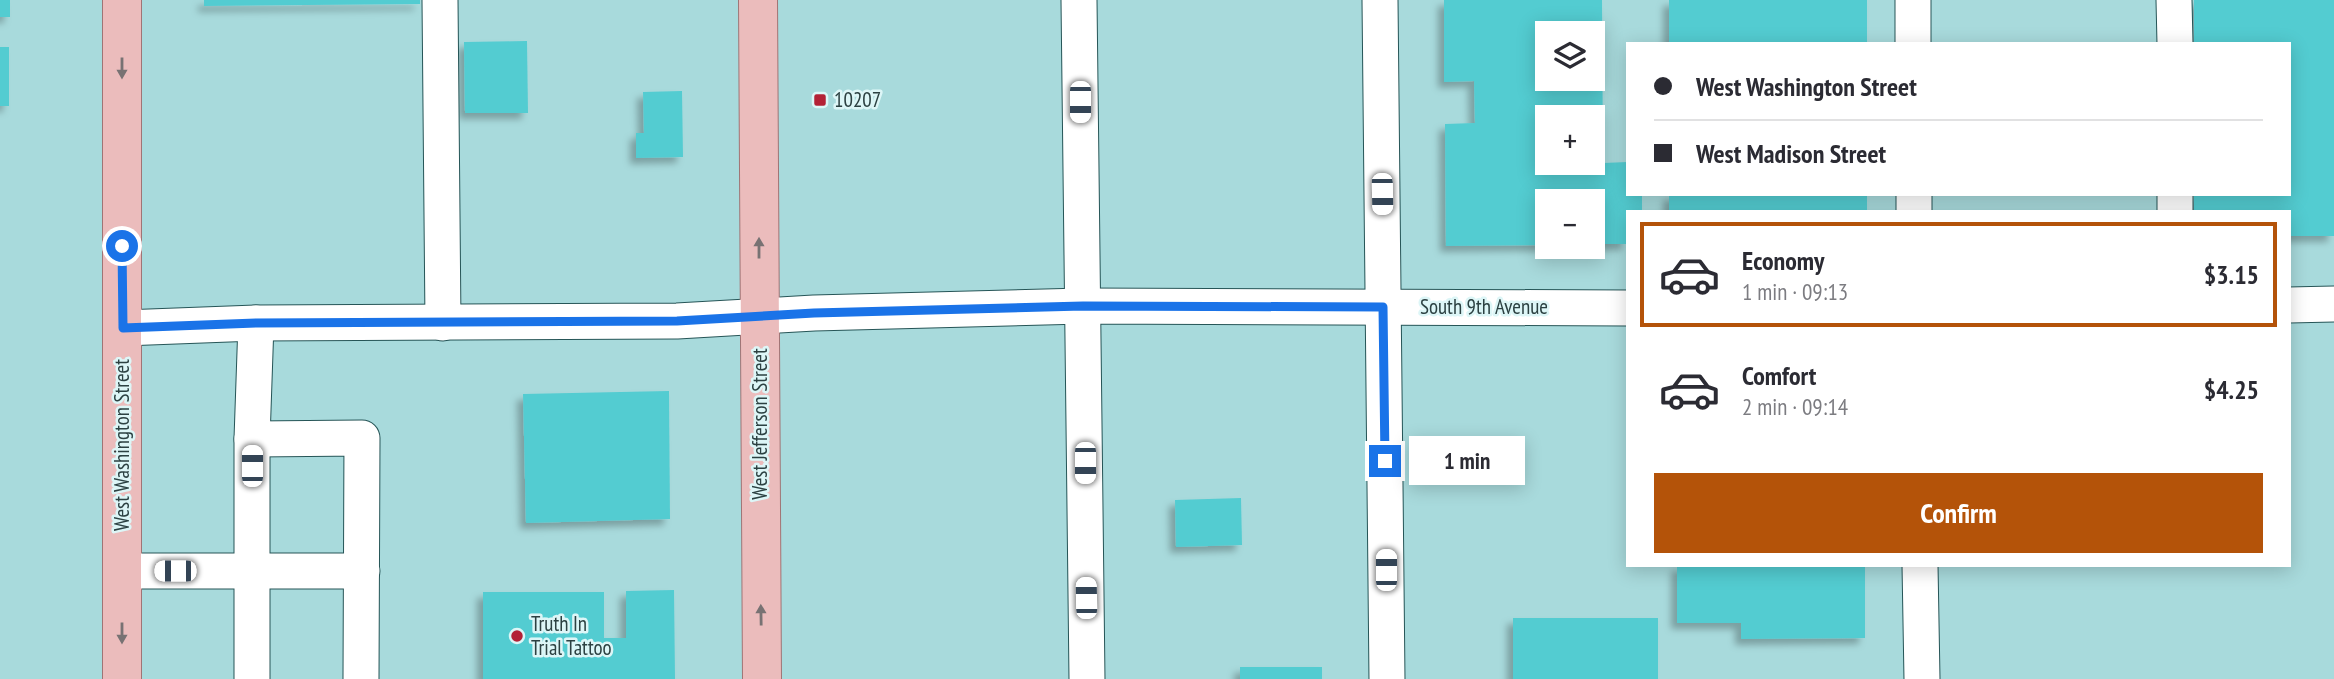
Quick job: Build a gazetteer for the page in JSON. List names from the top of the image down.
{
  "streets": {
    "main road": ["West Jefferson Street", "West Washington Street"],
    "street": ["South 9th Avenue"]
  },
  "crossings": [
    ["South 9th Avenue", "West Jefferson Street"],
    ["South 9th Avenue", "West Washington Street"]
  ],
  "one_way": ["West Jefferson Street", "West Washington Street"],
  "places": {
    "transit": ["10207"],
    "other": ["Truth In Trial Tattoo"]
  },
  "page": {
    "map_buttons": ["+", "−"],
    "banner": ["West Washington Street", "West Madison Street"],
    "list": [
      {
        "name": "Economy",
        "note": "1 min · 09:13",
        "value": "$3.15"
      },
      {
        "name": "Comfort",
        "note": "2 min · 09:14",
        "value": "$4.25"
      }
    ],
    "bubble": "1 min",
    "buttons": "Confirm"
  }
}
